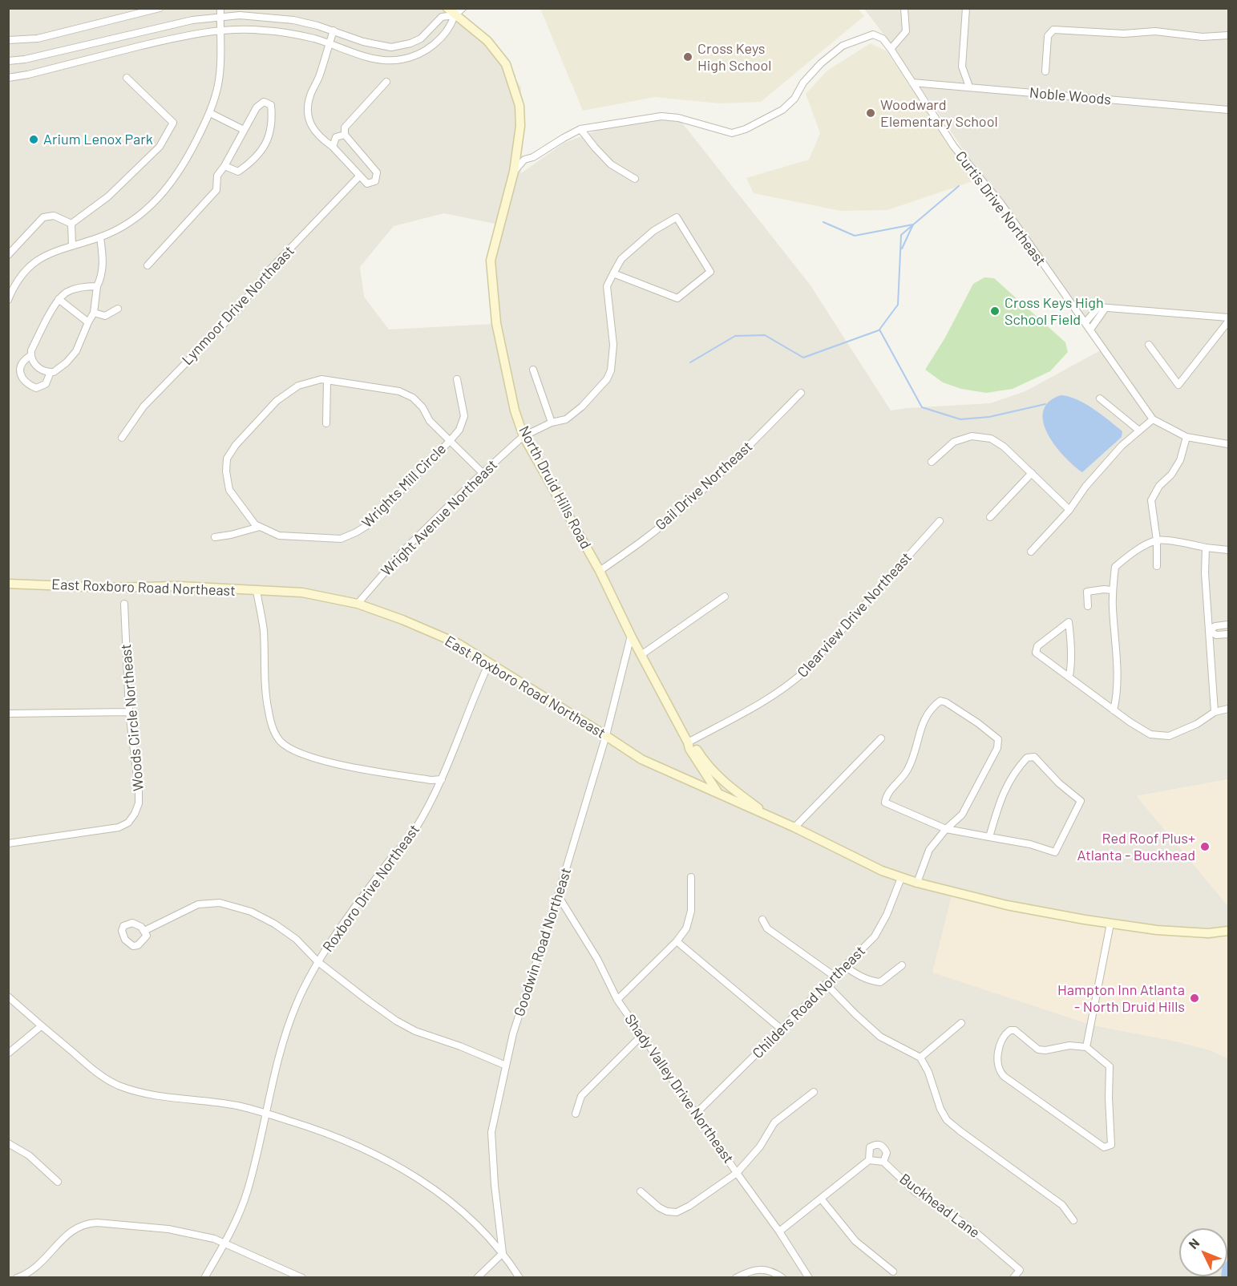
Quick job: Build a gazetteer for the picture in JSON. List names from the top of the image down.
{
  "streets": {
    "main road": ["North Druid Hills Road", "East Roxboro Road Northeast"],
    "street": [
      "Noble Woods",
      "Curtis Drive Northeast",
      "Lynmoor Drive Northeast",
      "Wrights Mill Circle",
      "Gail Drive Northeast",
      "Wright Avenue Northeast",
      "Clearview Drive Northeast",
      "Woods Circle Northeast",
      "Roxboro Drive Northeast",
      "Goodwin Road Northeast",
      "Childers Road Northeast",
      "Shady Valley Drive Northeast",
      "Buckhead Lane"
    ]
  },
  "crossings": [
    ["Noble Woods", "Curtis Drive Northeast"],
    ["Curtis Drive Northeast", "North Druid Hills Road"],
    ["Wrights Mill Circle", "Wright Avenue Northeast"],
    ["Gail Drive Northeast", "North Druid Hills Road"],
    ["North Druid Hills Road", "Wright Avenue Northeast"],
    ["North Druid Hills Road", "East Roxboro Road Northeast"],
    ["North Druid Hills Road", "Clearview Drive Northeast"],
    ["North Druid Hills Road", "Goodwin Road Northeast"],
    ["Wright Avenue Northeast", "East Roxboro Road Northeast"],
    ["East Roxboro Road Northeast", "Roxboro Drive Northeast"],
    ["East Roxboro Road Northeast", "Goodwin Road Northeast"],
    ["Goodwin Road Northeast", "Shady Valley Drive Northeast"],
    ["Childers Road Northeast", "Shady Valley Drive Northeast"]
  ],
  "places": [
    "Cross Keys High School",
    "Woodward Elementary School",
    "Arium Lenox Park",
    "Cross Keys High School Field",
    "Red Roof Plus+ Atlanta - Buckhead",
    "Hampton Inn Atlanta - North Druid Hills"
  ],
  "north": "top left"
}
